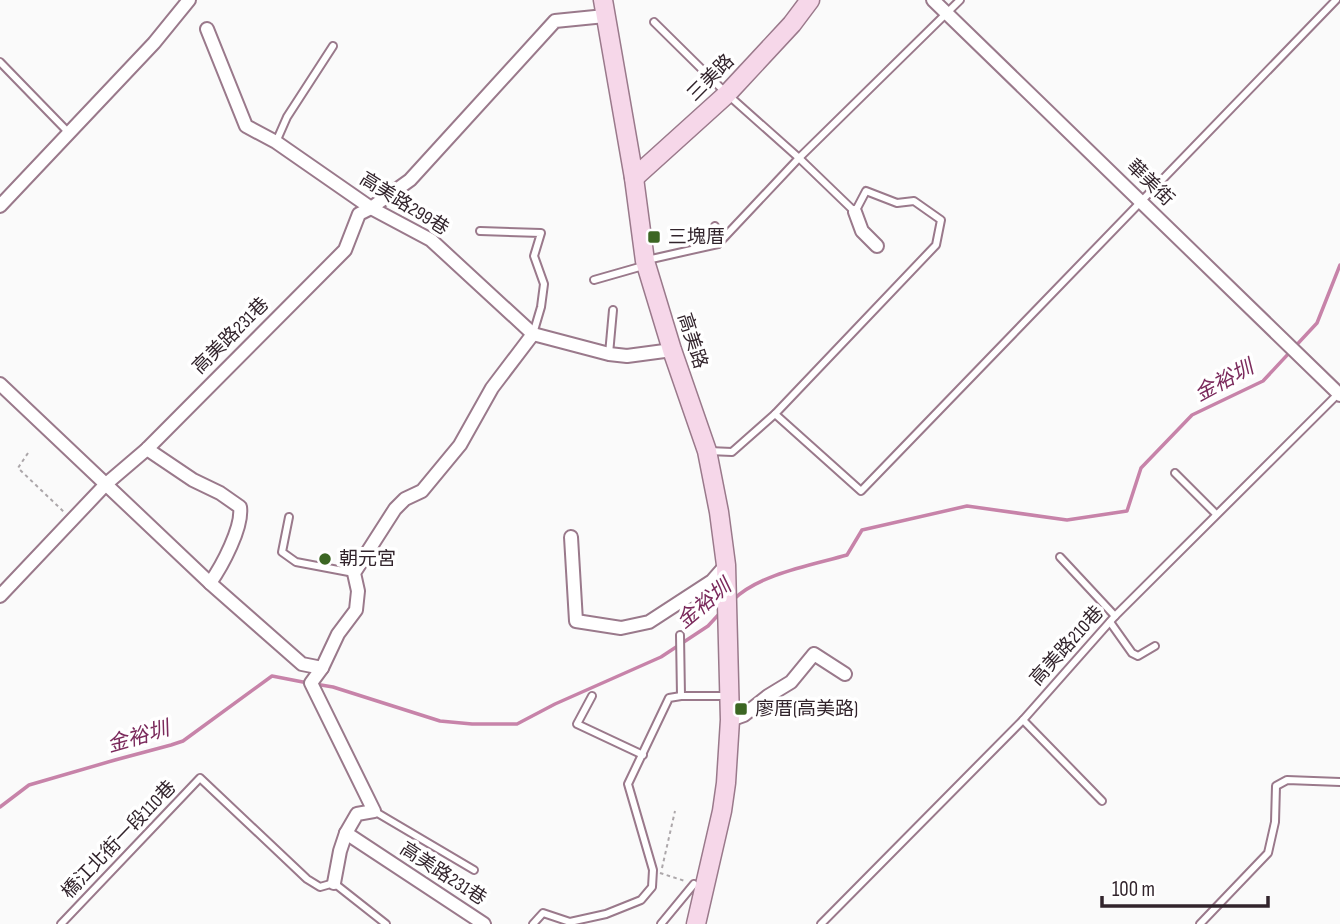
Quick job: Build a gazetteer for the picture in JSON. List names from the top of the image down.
{
  "streets": {
    "street": [
      "三美路",
      "華美街",
      "高美路299巷",
      "高美路231巷",
      "高美路"
    ],
    "lane": ["高美路210巷", "橋江北街一段110巷"]
  },
  "crossings": [
    ["三美路", "高美路"],
    ["華美街", "高美路210巷"],
    ["高美路299巷", "高美路231巷"],
    ["高美路299巷", "高美路"],
    ["高美路231巷", "高美路"]
  ],
  "water": ["金裕圳"],
  "places": {
    "transit": ["三塊厝", "廖厝(高美路)"],
    "other": ["朝元宮"]
  },
  "scale_bar": "100 m"
}
